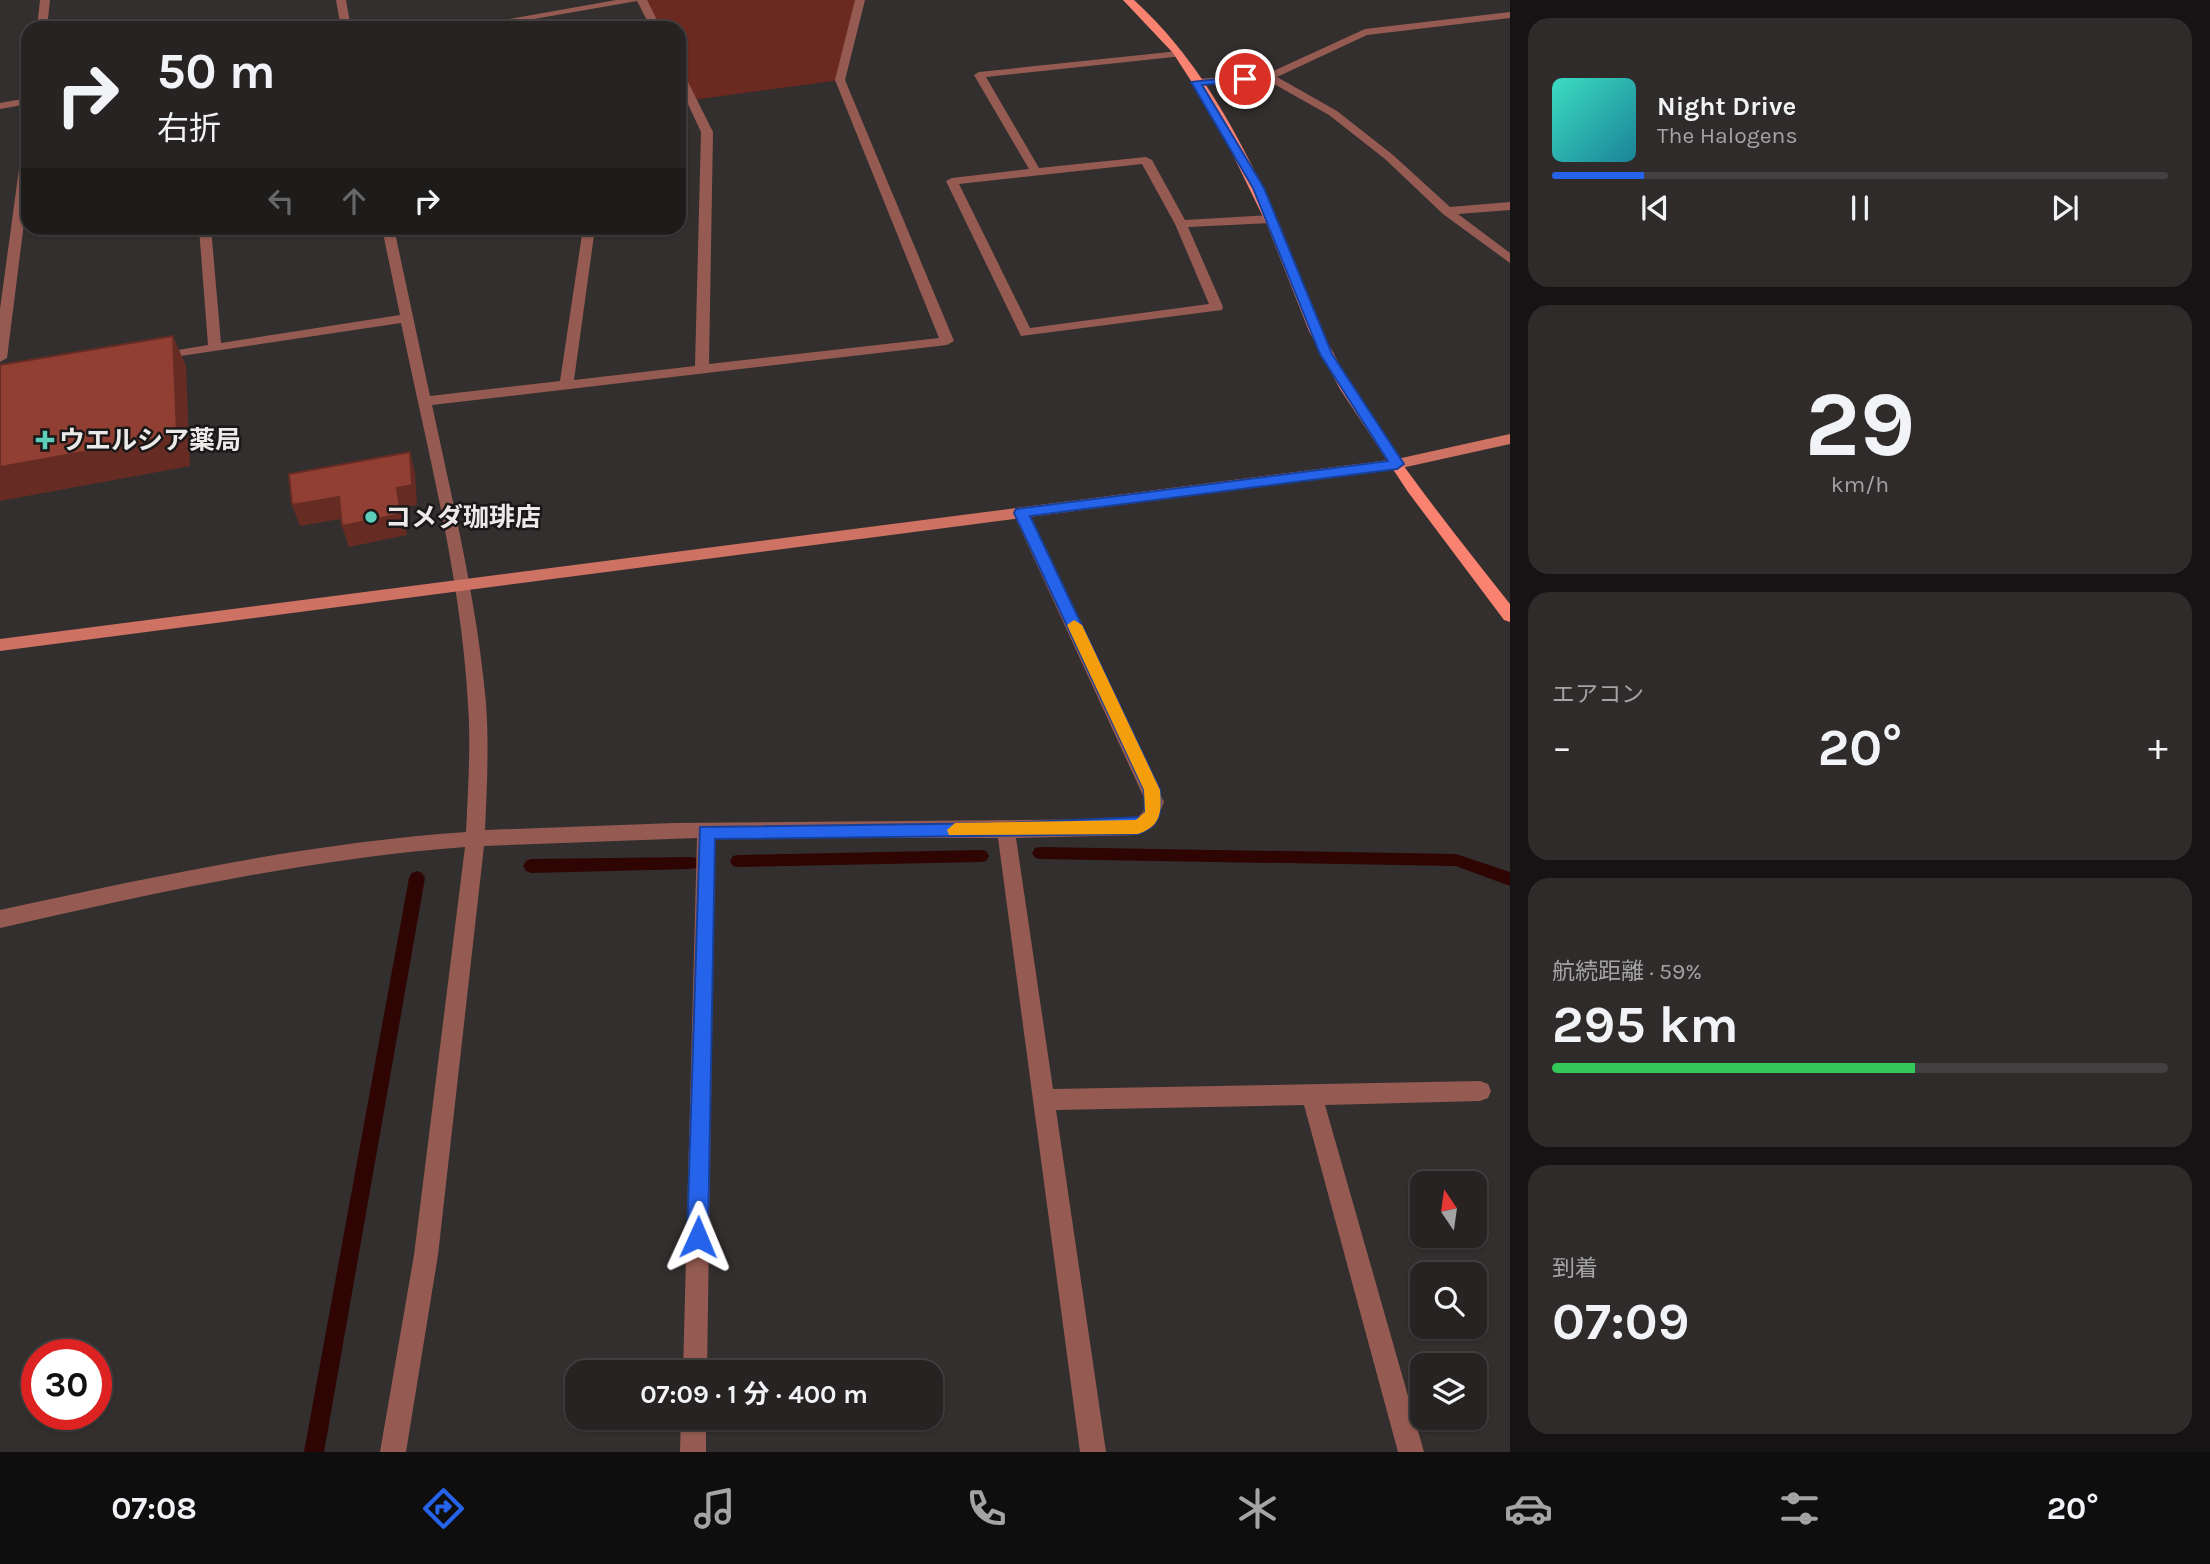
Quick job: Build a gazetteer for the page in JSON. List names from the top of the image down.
{
  "places": {
    "health": ["ウエルシア薬局"],
    "other": ["コメダ珈琲店"]
  },
  "north": "top",
  "page": {
    "turn": ["50 m", "右折"],
    "song": ["Night Drive", "The Halogens"],
    "tile": [
      ["29", "km/h"],
      "エアコン",
      ["航続距離 · 59%", "295 km"],
      ["到着", "07:09"]
    ],
    "heat": ["−", "20°", "+"],
    "limit": "30",
    "trip": "07:09 · 1 分 · 400 m",
    "tabs": ["07:08", "20°"]
  }
}
